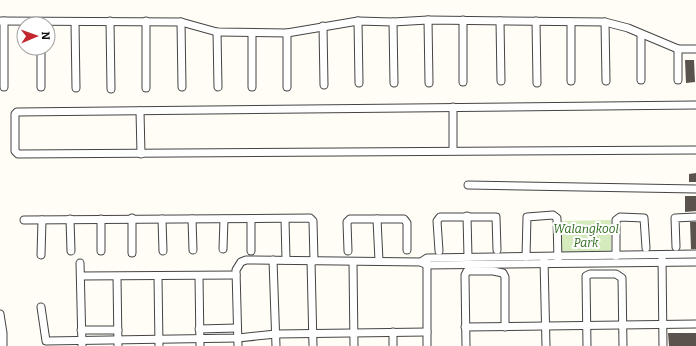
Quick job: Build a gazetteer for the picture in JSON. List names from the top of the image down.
{
  "parks": ["Walangkool Park"],
  "north": "right"
}
